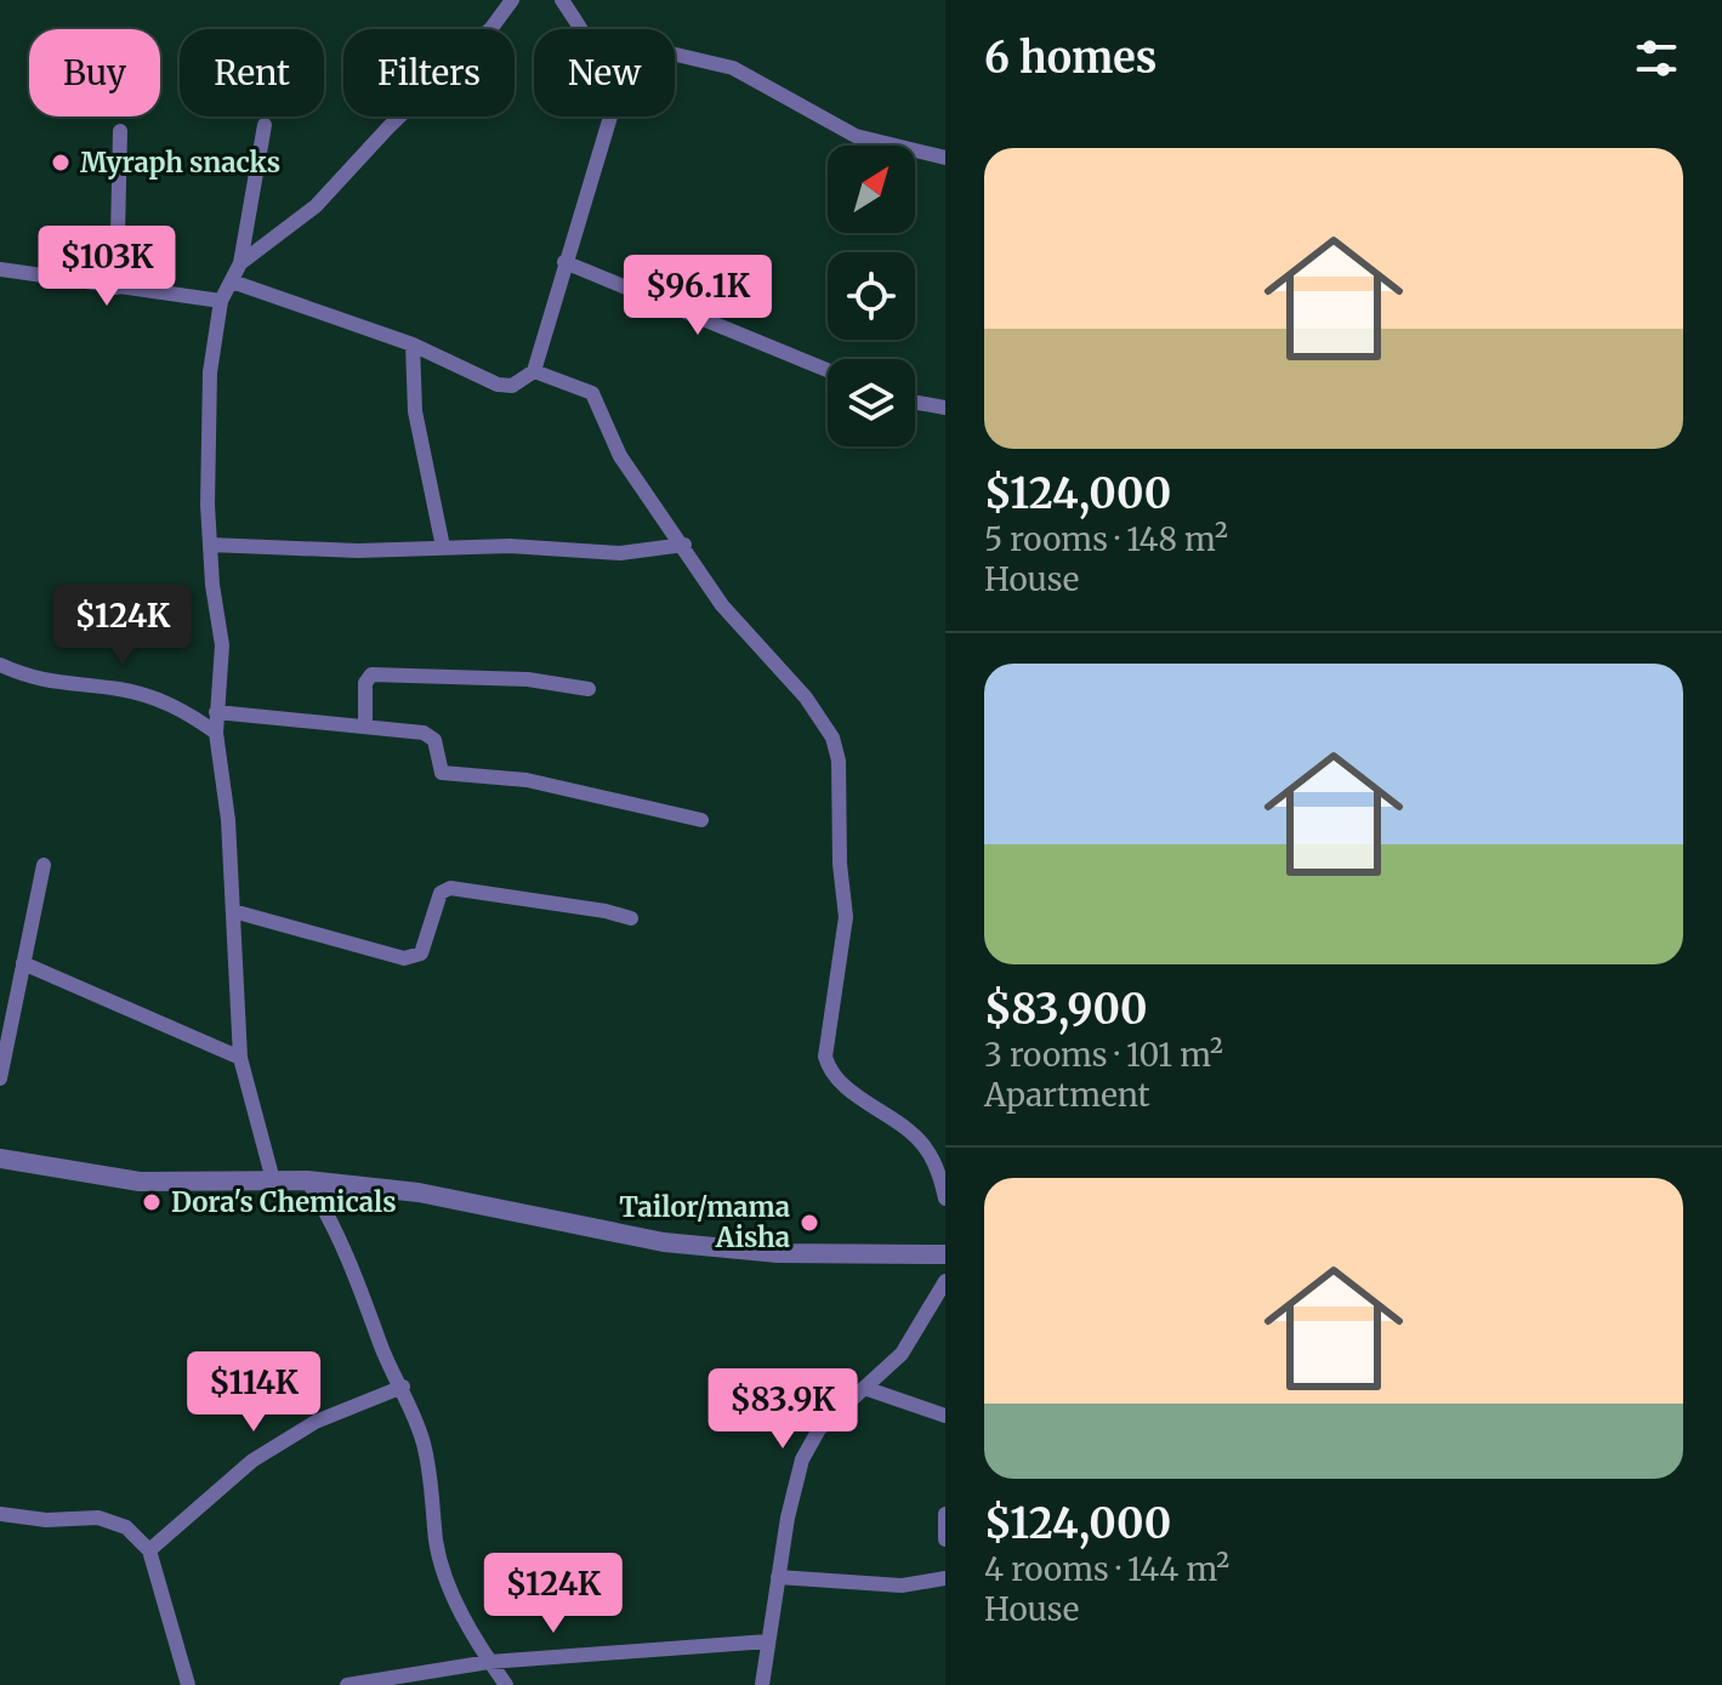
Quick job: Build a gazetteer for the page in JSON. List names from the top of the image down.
{
  "places": ["Myraph snacks", "Dora's Chemicals", "Tailor/mama Aisha"],
  "north": "top right",
  "page": {
    "heading": "6 homes",
    "chip": [
      "Buy",
      "Rent",
      "Filters",
      "New"
    ],
    "list": [
      {
        "name": "$124,000",
        "note": "5 rooms · 148 m² · House"
      },
      {
        "name": "$83,900",
        "note": "3 rooms · 101 m² · Apartment"
      },
      {
        "name": "$124,000",
        "note": "4 rooms · 144 m² · House"
      }
    ],
    "price": [
      "$103K",
      "$96.1K",
      "$124K",
      "$114K",
      "$83.9K",
      "$124K"
    ]
  }
}
